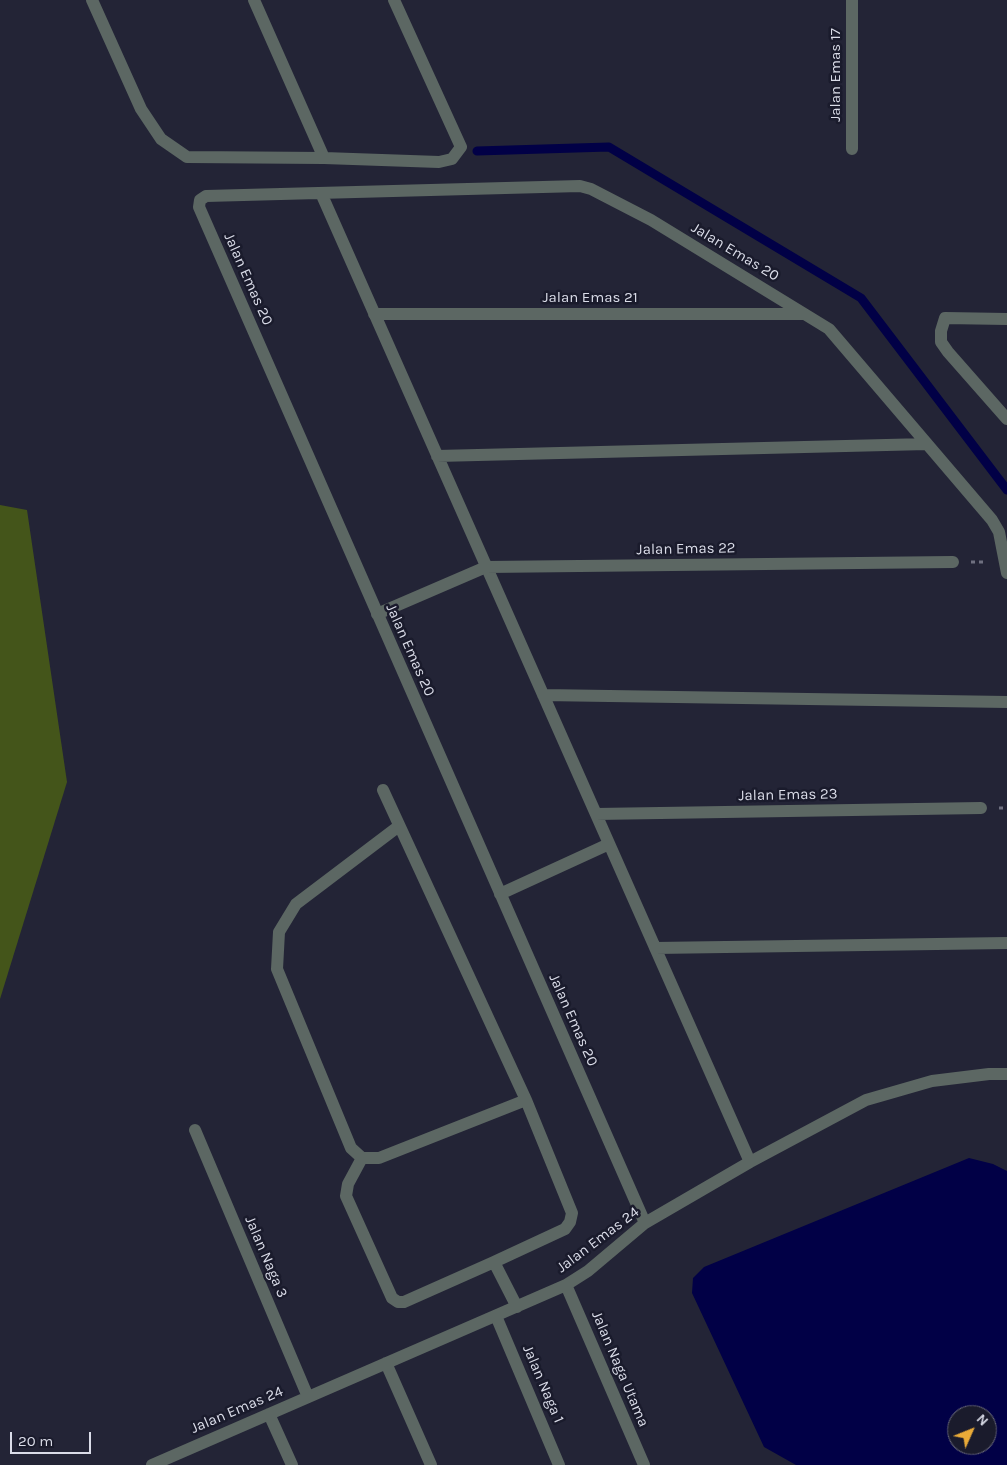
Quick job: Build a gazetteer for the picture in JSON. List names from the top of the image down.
{
  "streets": {
    "street": [
      "Jalan Emas 17",
      "Jalan Emas 20",
      "Jalan Emas 21",
      "Jalan Emas 22",
      "Jalan Emas 23",
      "Jalan Emas 24",
      "Jalan Naga 3",
      "Jalan Naga Utama",
      "Jalan Naga 1"
    ]
  },
  "crossings": [
    ["Jalan Emas 20", "Jalan Emas 21"],
    ["Jalan Emas 20", "Jalan Emas 22"],
    ["Jalan Emas 20", "Jalan Emas 24"],
    ["Jalan Emas 24", "Jalan Naga 3"],
    ["Jalan Emas 24", "Jalan Naga Utama"],
    ["Jalan Emas 24", "Jalan Naga 1"]
  ],
  "scale_bar": "20 m",
  "north": "top right"
}
